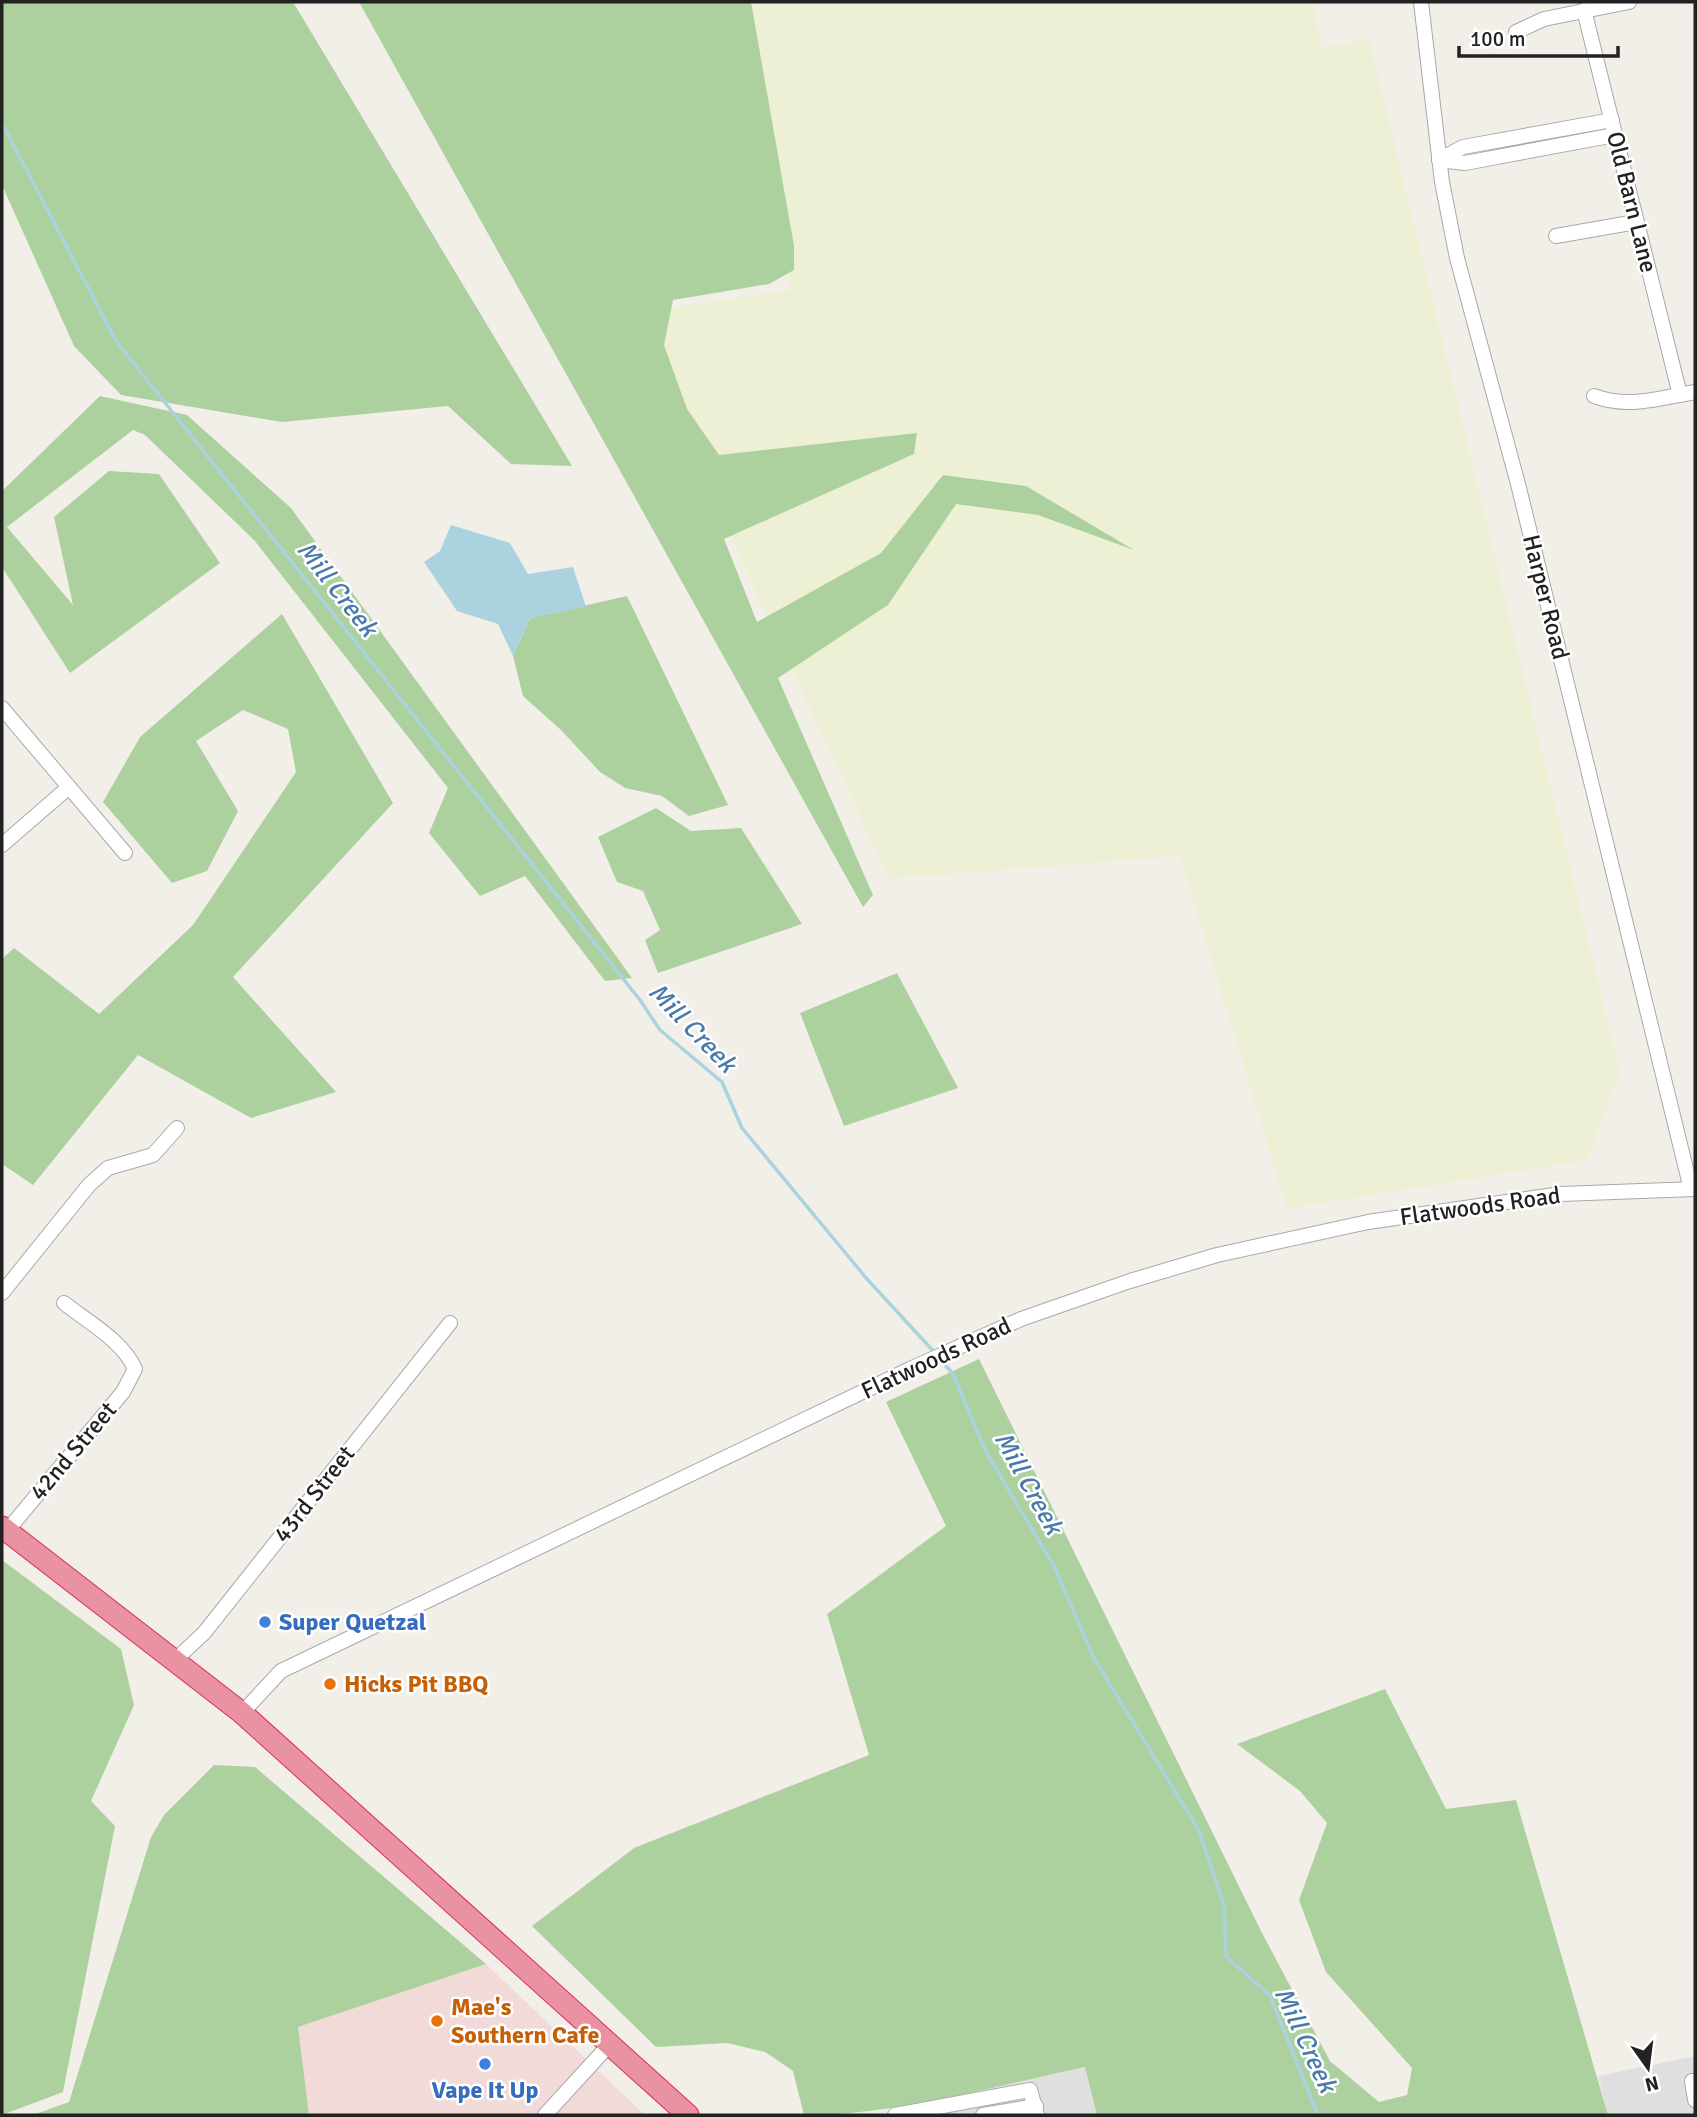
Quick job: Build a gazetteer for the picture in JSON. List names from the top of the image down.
{
  "streets": {
    "street": [
      "Old Barn Lane",
      "Harper Road",
      "Flatwoods Road",
      "42nd Street",
      "43rd Street"
    ]
  },
  "crossings": [
    ["Harper Road", "Flatwoods Road"]
  ],
  "water": ["Mill Creek"],
  "places": [
    "Super Quetzal",
    "Hicks Pit BBQ",
    "Mae's Southern Cafe",
    "Vape It Up"
  ],
  "scale_bar": "100 m",
  "north": "bottom"
}
